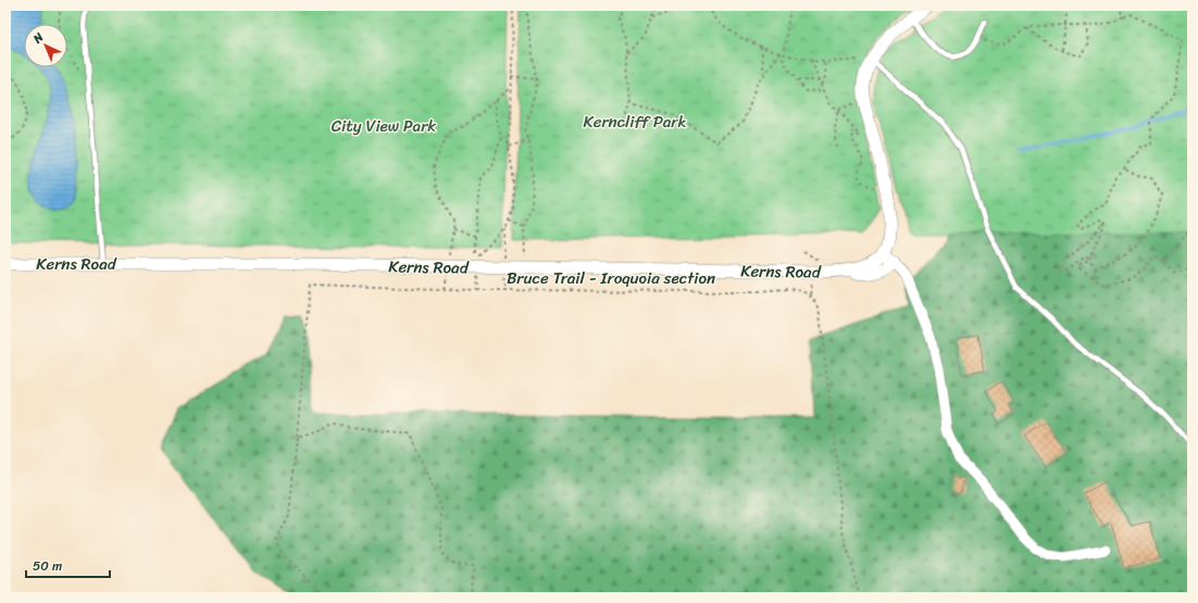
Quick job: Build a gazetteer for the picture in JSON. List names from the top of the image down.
{
  "streets": {
    "street": ["Kerns Road"],
    "path": ["Bruce Trail - Iroquoia section"]
  },
  "parks": ["Kerncliff Park", "City View Park"],
  "scale_bar": "50 m",
  "north": "top left"
}
